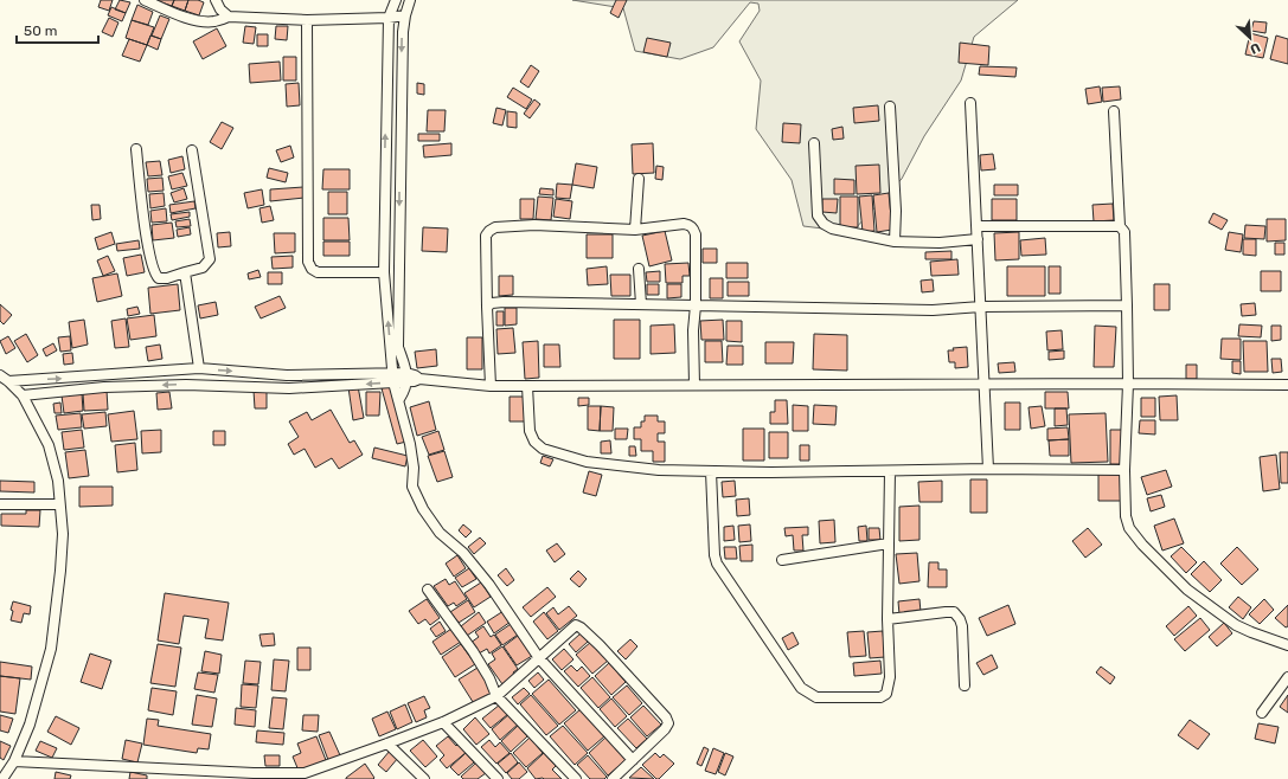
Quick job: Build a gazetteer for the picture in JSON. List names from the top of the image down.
{
  "scale_bar": "50 m",
  "north": "bottom right"
}
